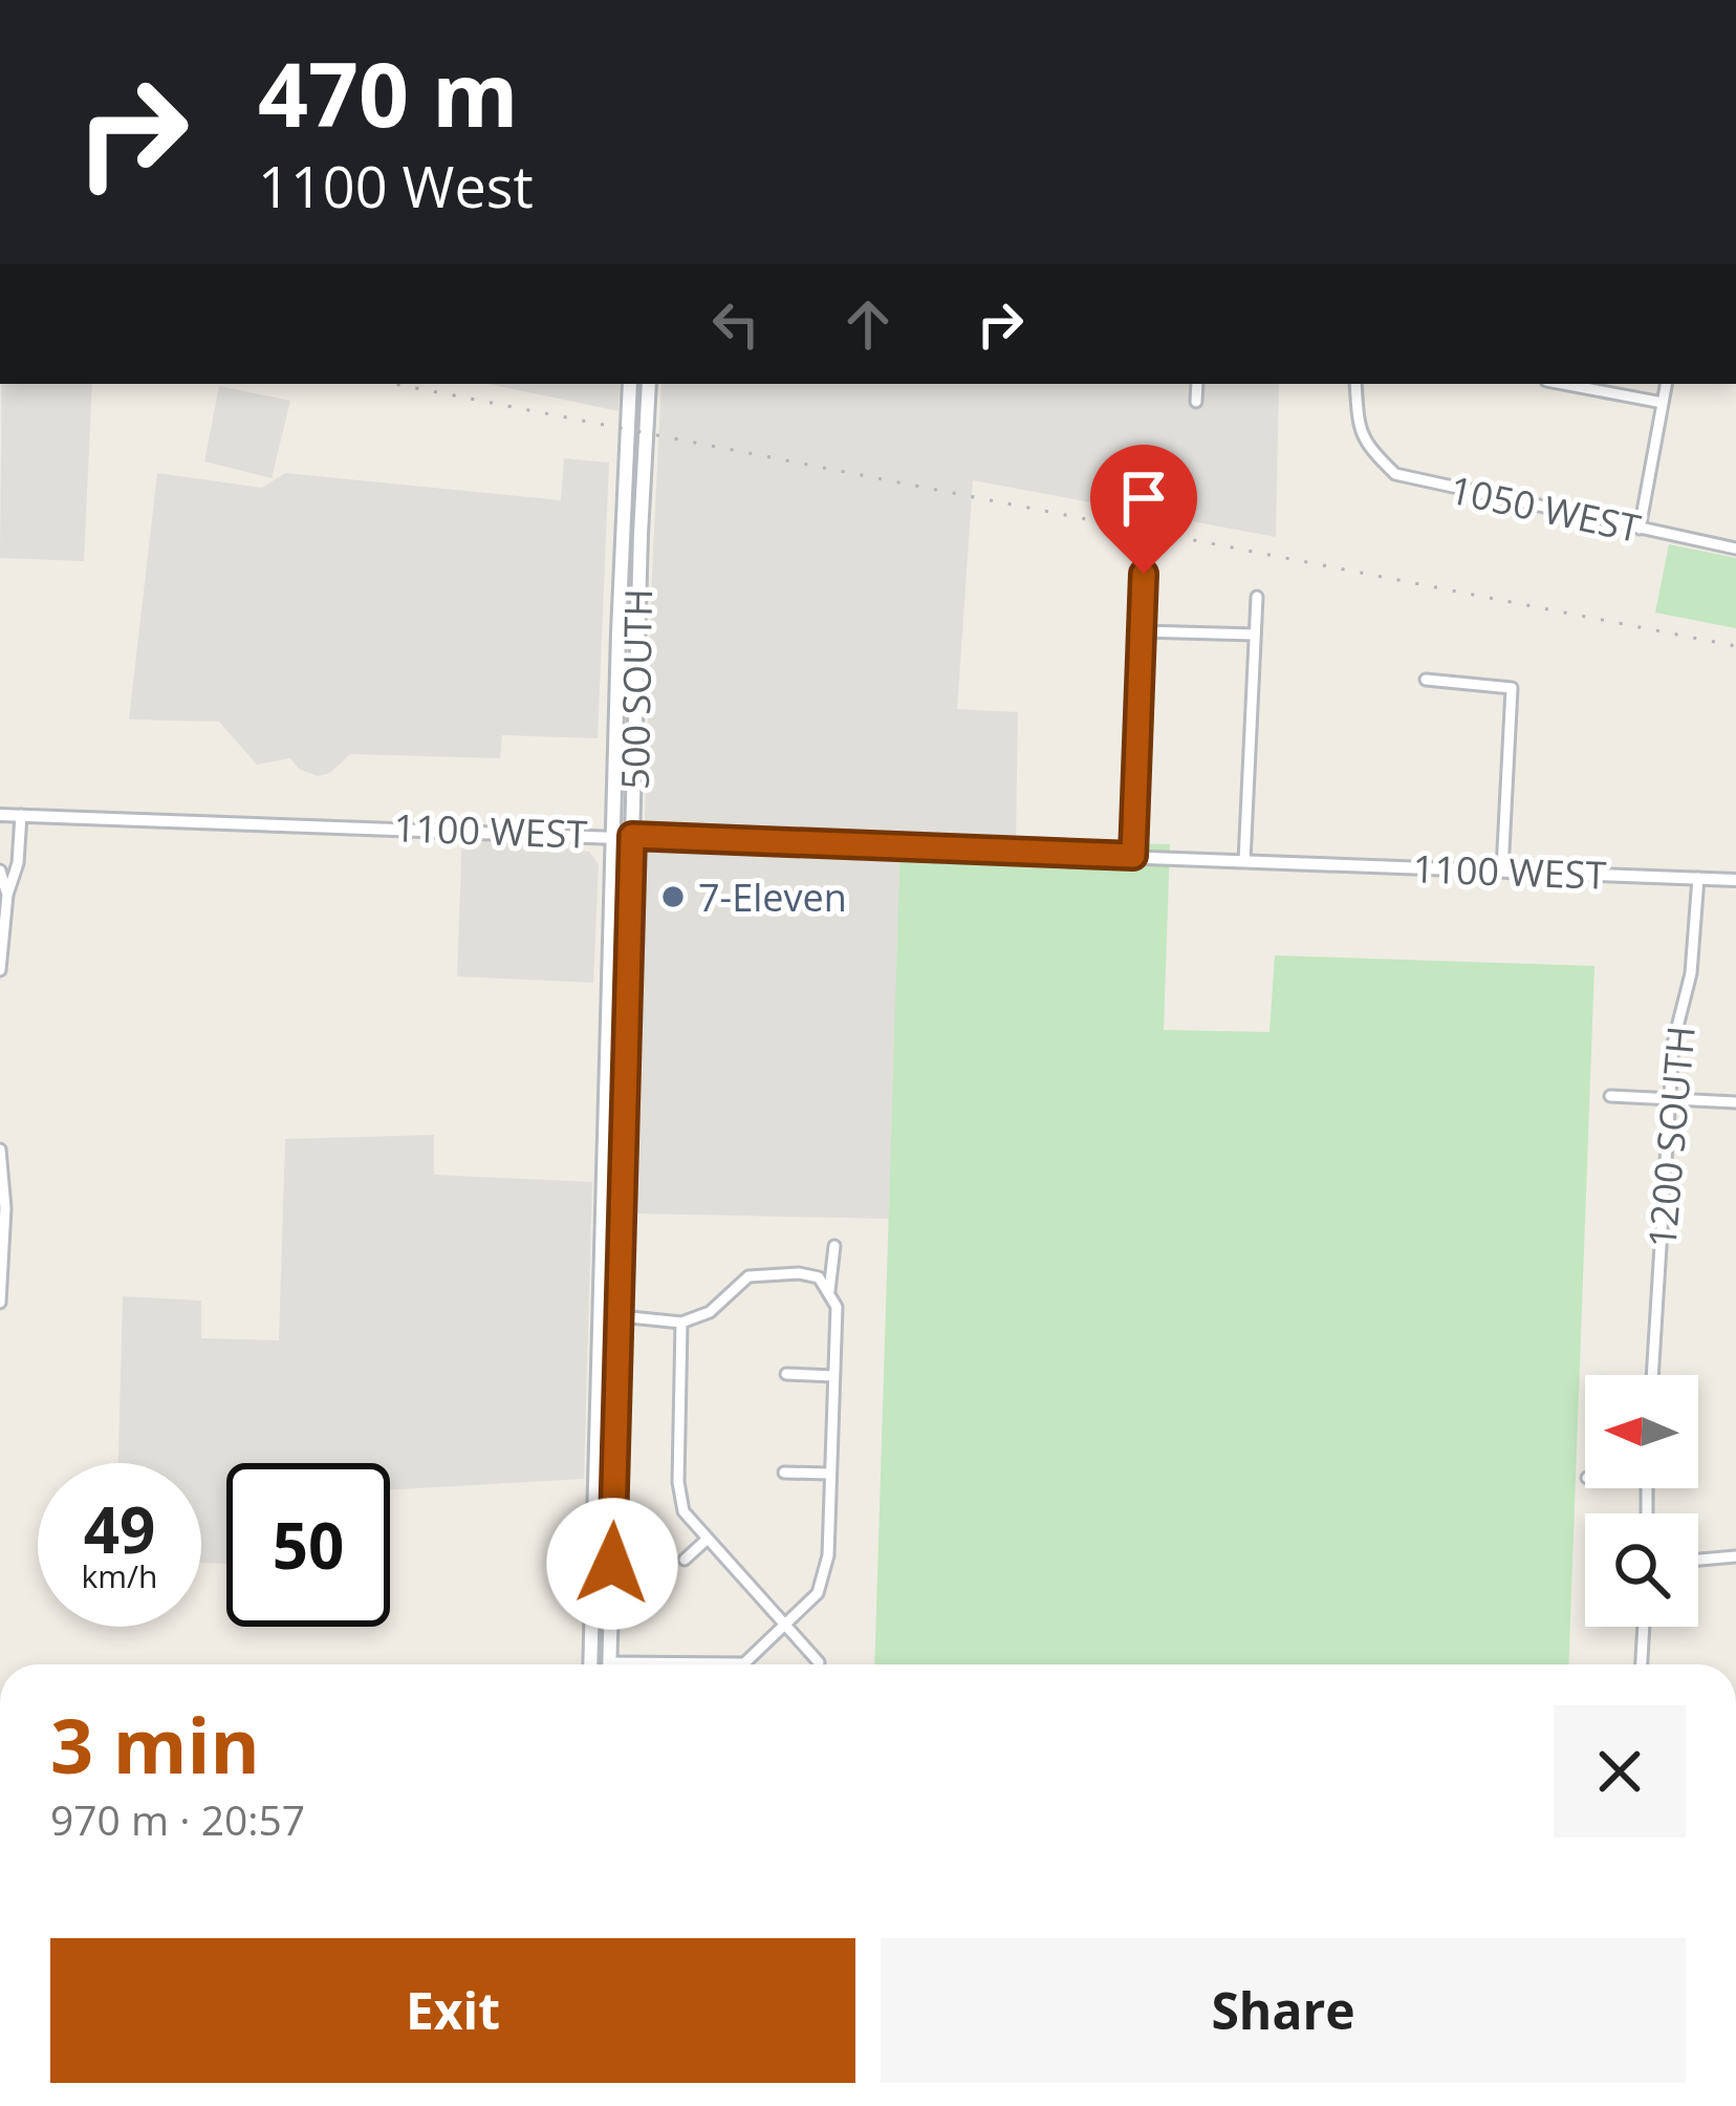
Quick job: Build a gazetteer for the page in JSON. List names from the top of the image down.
{
  "streets": {
    "main road": ["500 SOUTH"],
    "street": ["1050 WEST", "1100 WEST", "1200 SOUTH"]
  },
  "crossings": [
    ["500 SOUTH", "1100 WEST"],
    ["1100 WEST", "1200 SOUTH"]
  ],
  "places": ["7-Eleven"],
  "north": "left",
  "page": {
    "turn": ["470 m", "1100 West"],
    "speed": "49 km/h",
    "limit": "50",
    "heading": ["3 min", "970 m · 20:57"],
    "buttons": ["Exit", "Share"]
  }
}
